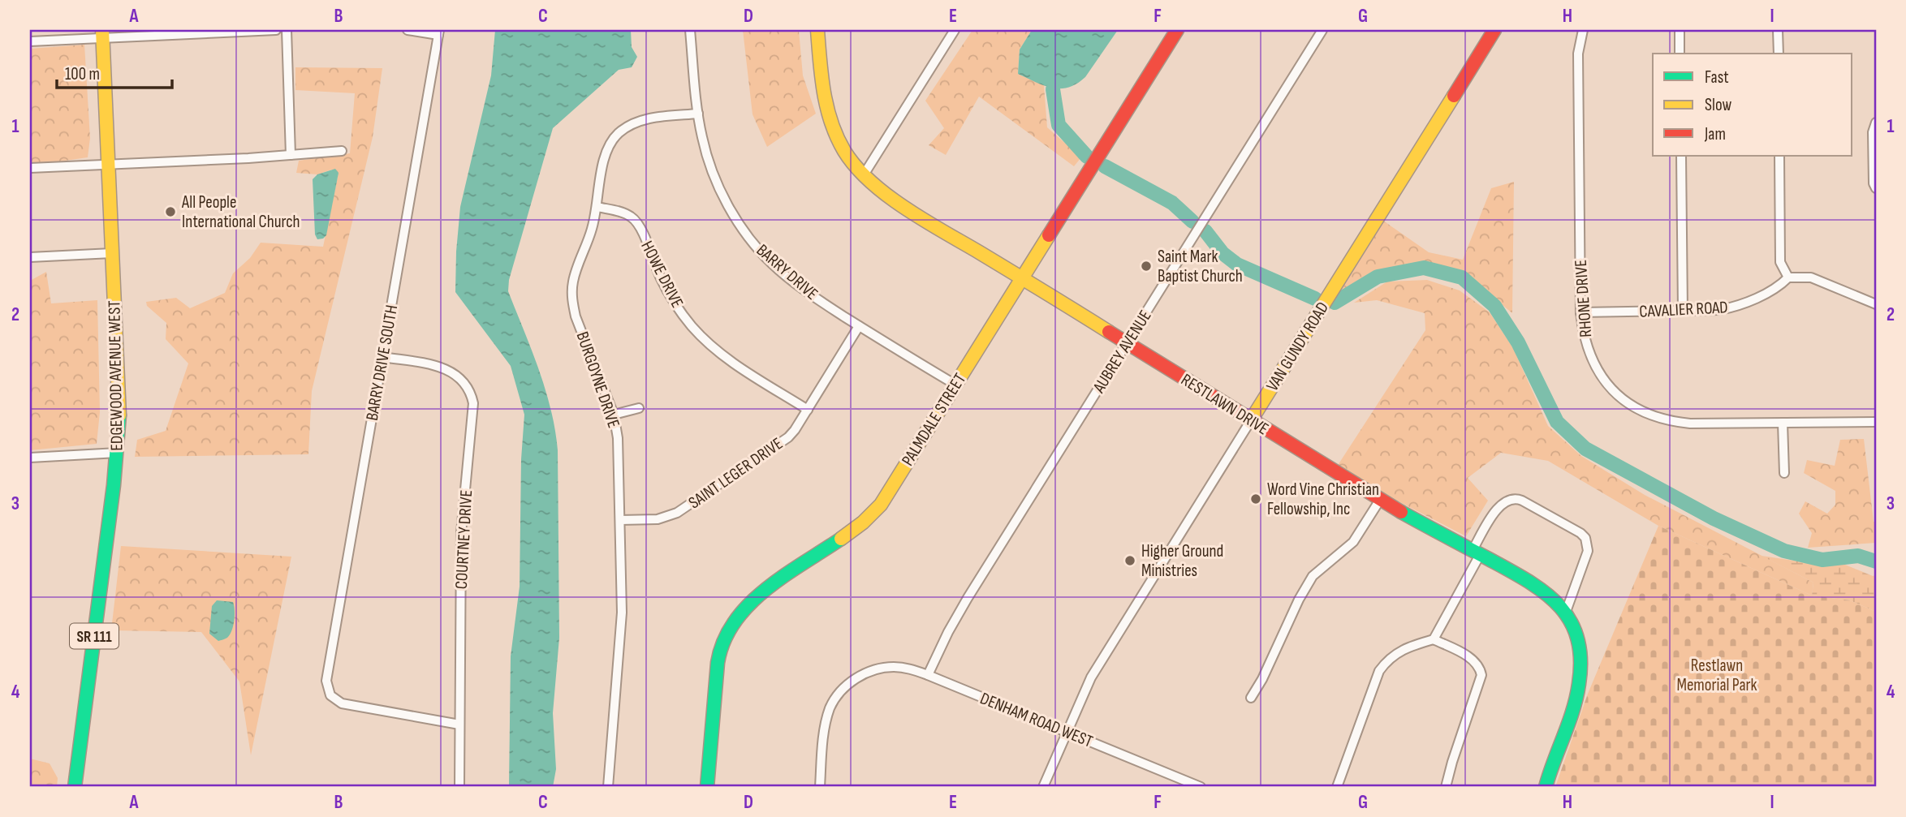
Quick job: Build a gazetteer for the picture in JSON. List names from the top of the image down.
{
  "streets": {
    "street": [
      "BARRY DRIVE",
      "HOWE DRIVE",
      "RHONE DRIVE",
      "CAVALIER ROAD",
      "VAN GUNDY ROAD",
      "AUBREY AVENUE",
      "BARRY DRIVE SOUTH",
      "EDGEWOOD AVENUE WEST",
      "BURGOYNE DRIVE",
      "RESTLAWN DRIVE",
      "PALMDALE STREET",
      "SAINT LEGER DRIVE",
      "COURTNEY DRIVE",
      "SR 111",
      "DENHAM ROAD WEST"
    ]
  },
  "crossings": [
    ["BARRY DRIVE", "BURGOYNE DRIVE"],
    ["BARRY DRIVE", "PALMDALE STREET"],
    ["BARRY DRIVE", "SAINT LEGER DRIVE"],
    ["HOWE DRIVE", "BURGOYNE DRIVE"],
    ["HOWE DRIVE", "SAINT LEGER DRIVE"],
    ["RHONE DRIVE", "CAVALIER ROAD"],
    ["VAN GUNDY ROAD", "RESTLAWN DRIVE"],
    ["VAN GUNDY ROAD", "DENHAM ROAD WEST"],
    ["AUBREY AVENUE", "RESTLAWN DRIVE"],
    ["AUBREY AVENUE", "DENHAM ROAD WEST"],
    ["BARRY DRIVE SOUTH", "COURTNEY DRIVE"],
    ["BURGOYNE DRIVE", "SAINT LEGER DRIVE"],
    ["RESTLAWN DRIVE", "PALMDALE STREET"]
  ],
  "parks": ["Restlawn Memorial Park"],
  "places": [
    "All People International Church",
    "Saint Mark Baptist Church",
    "Word Vine Christian Fellowship, Inc",
    "Higher Ground Ministries"
  ],
  "legend": ["Fast", "Slow", "Jam"],
  "scale_bar": "100 m",
  "grid": {
    "columns": [
      "A",
      "B",
      "C",
      "D",
      "E",
      "F",
      "G",
      "H",
      "I"
    ],
    "rows": [
      "1",
      "2",
      "3",
      "4"
    ]
  }
}
